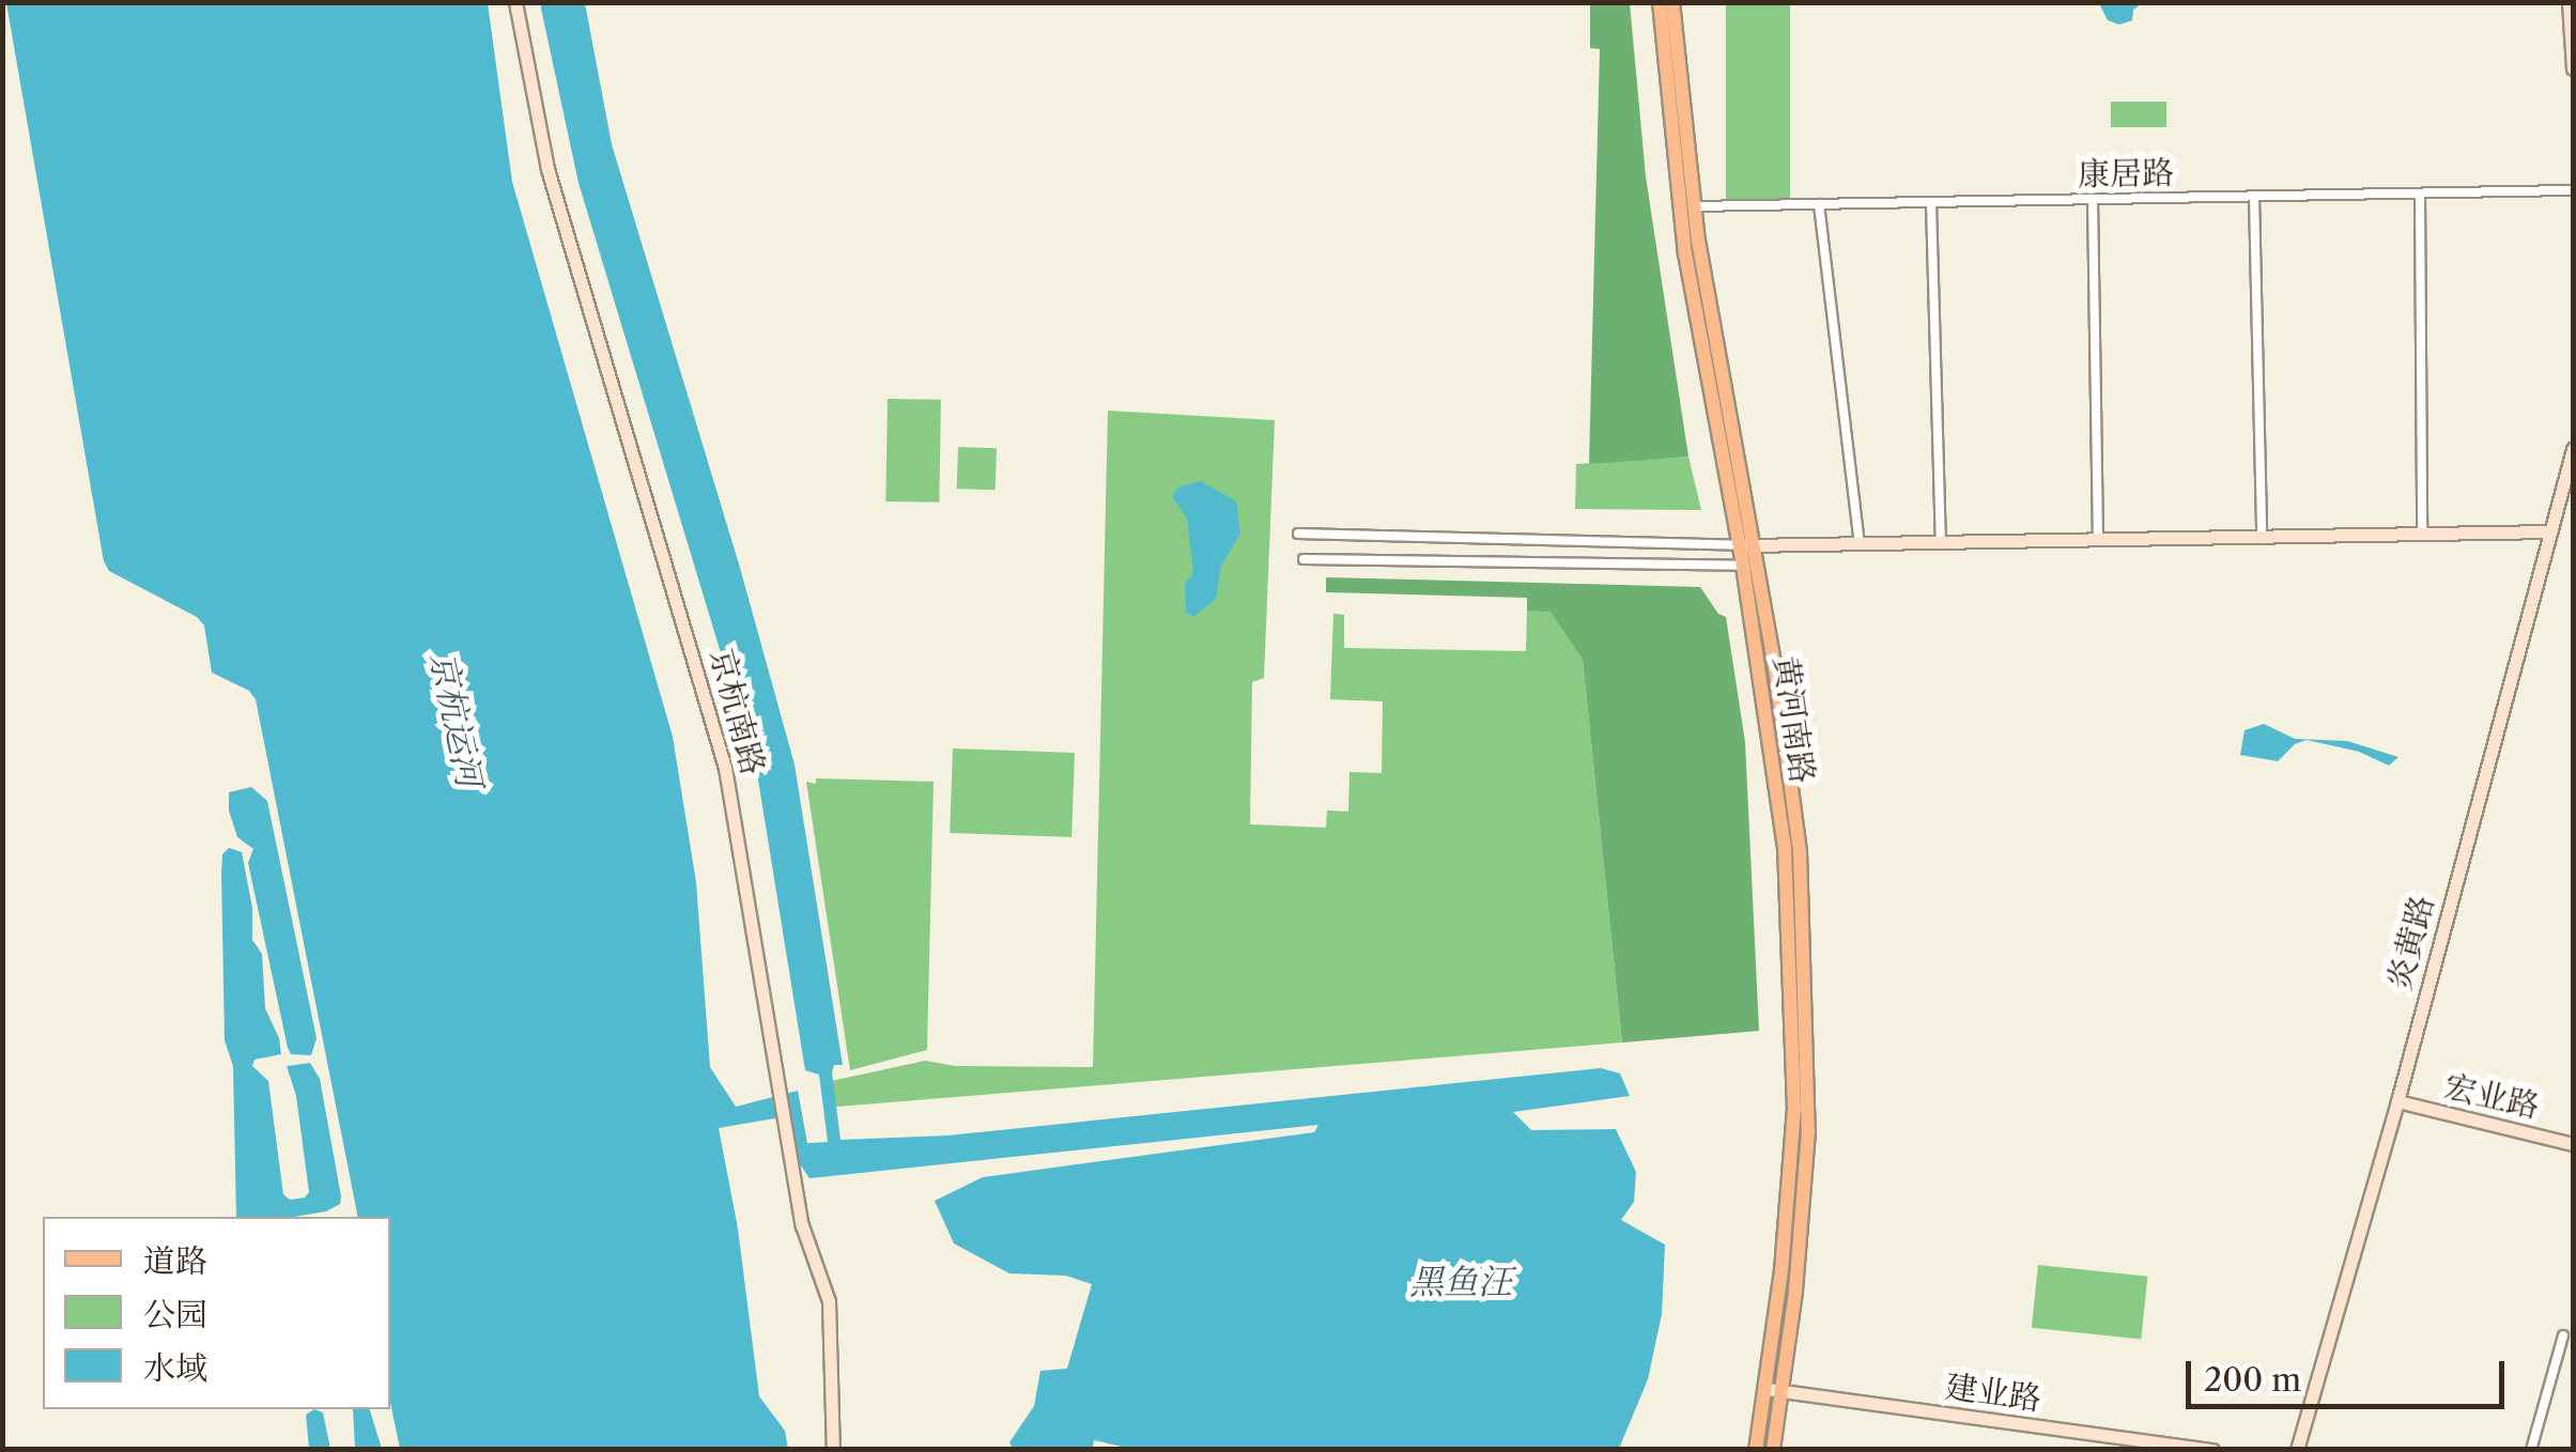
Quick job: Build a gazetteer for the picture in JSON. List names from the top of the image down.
{
  "streets": {
    "main road": ["黄河南路"],
    "street": [
      "康居路",
      "京杭南路",
      "炎黄路",
      "宏业路",
      "建业路"
    ]
  },
  "crossings": [
    ["康居路", "黄河南路"],
    ["黄河南路", "建业路"],
    ["炎黄路", "宏业路"]
  ],
  "water": ["京杭运河", "黑鱼汪"],
  "legend": ["道路", "公园", "水域"],
  "scale_bar": "200 m"
}
